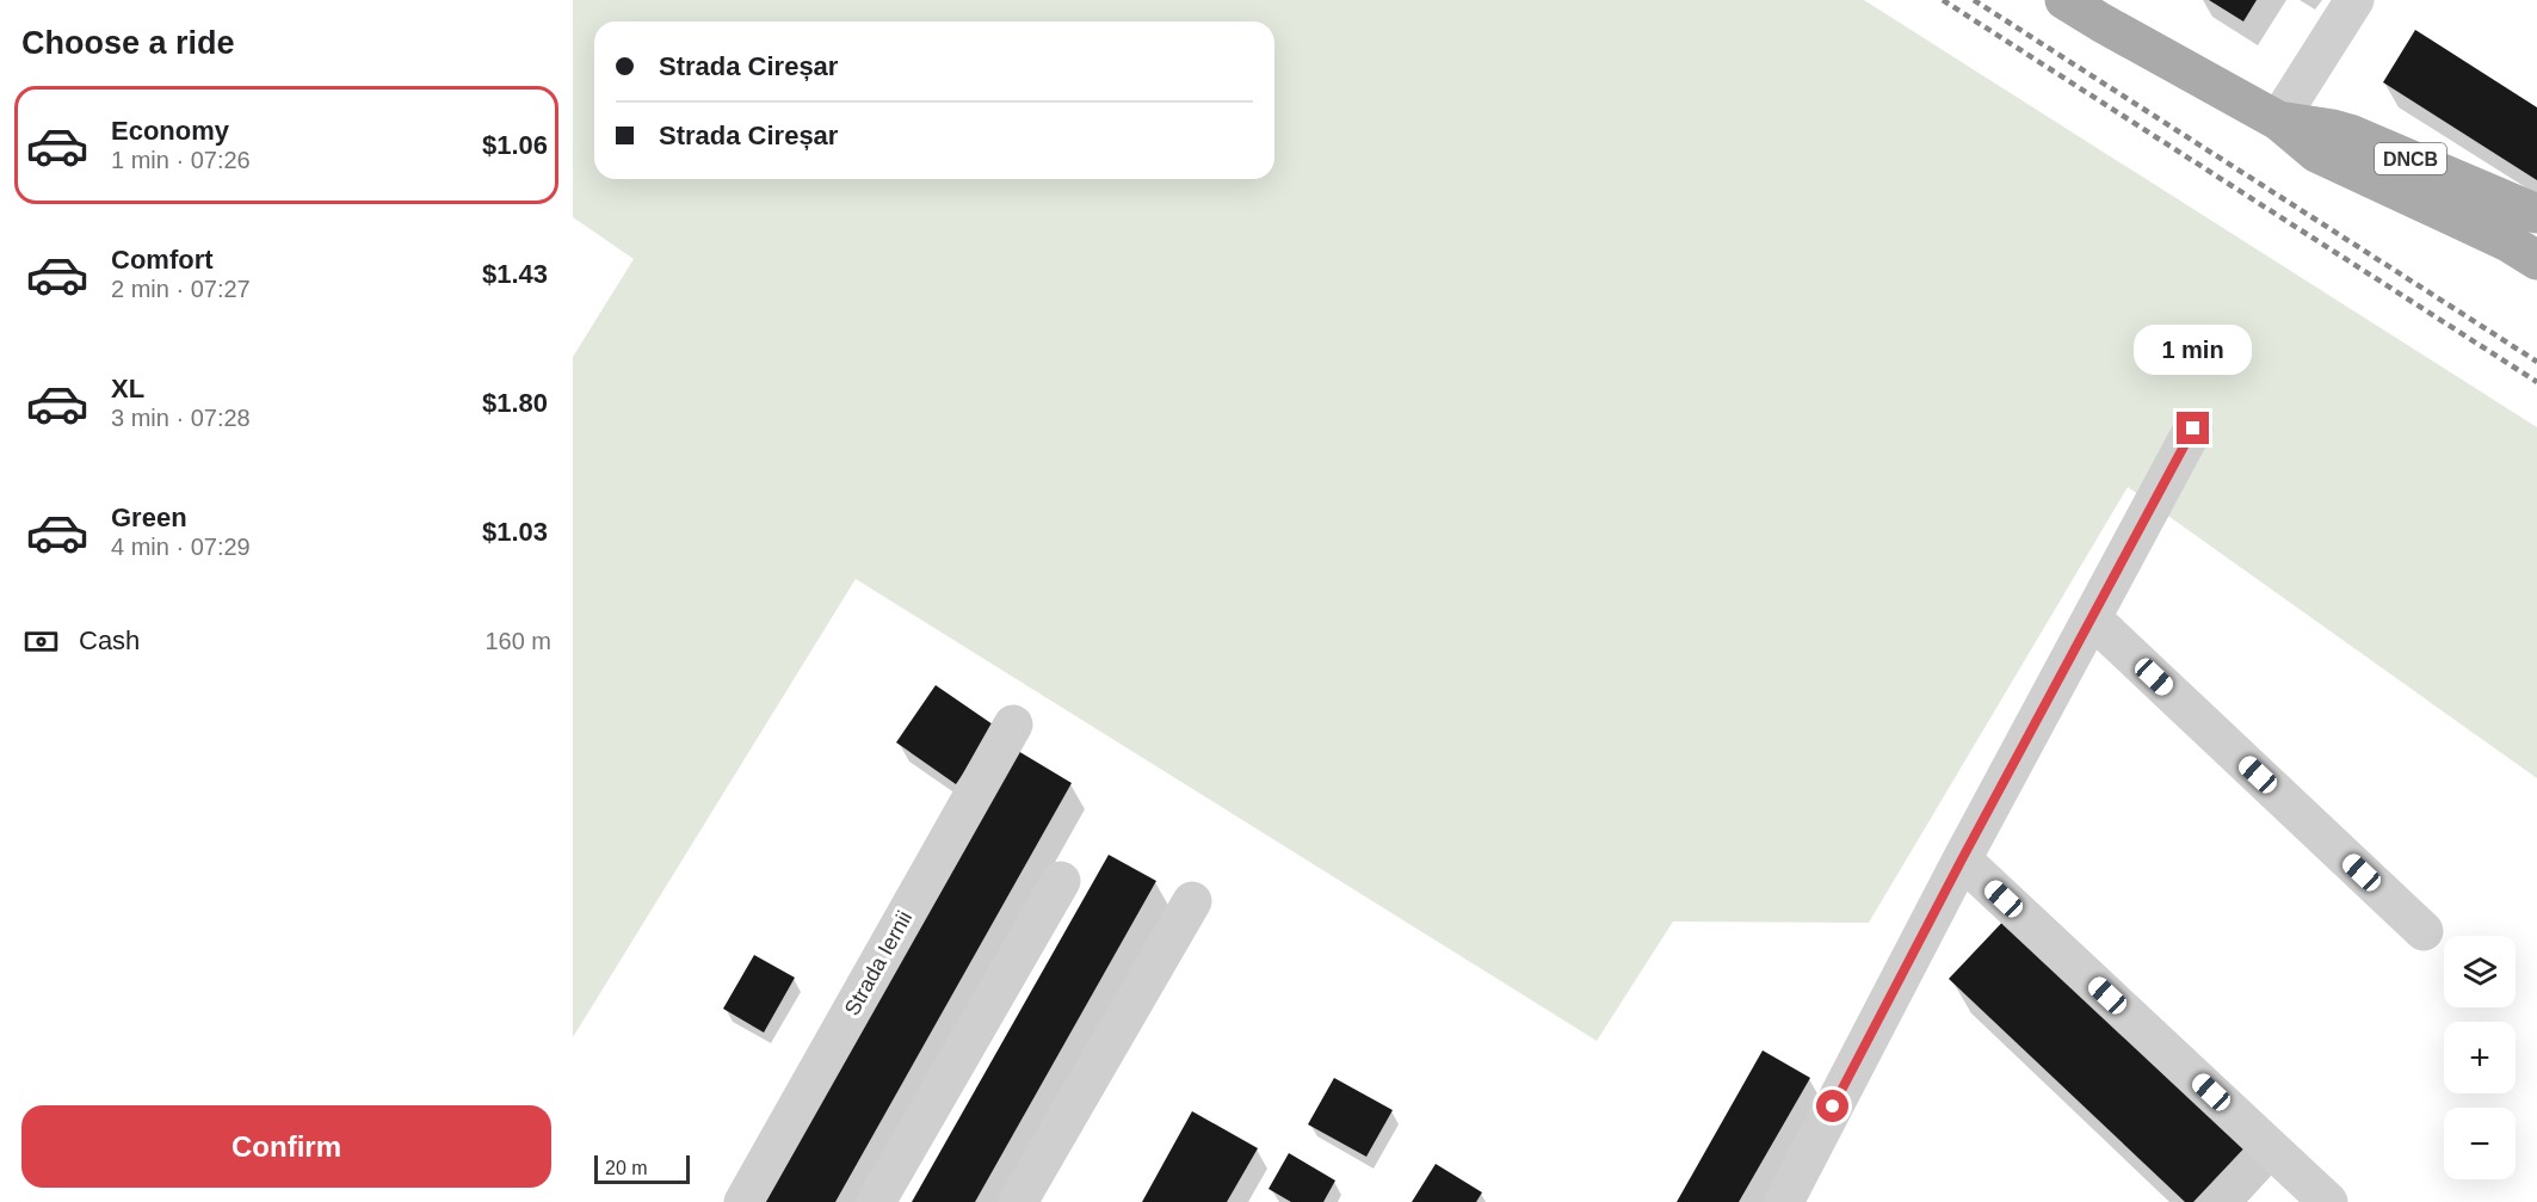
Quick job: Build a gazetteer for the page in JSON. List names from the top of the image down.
{
  "streets": {
    "main road": ["DNCB"],
    "street": ["Strada Iernii"]
  },
  "scale_bar": "20 m",
  "page": {
    "heading": "Choose a ride",
    "banner": ["Strada Cireșar", "Strada Cireșar"],
    "list": [
      {
        "name": "Economy",
        "note": "1 min · 07:26",
        "value": "$1.06"
      },
      {
        "name": "Comfort",
        "note": "2 min · 07:27",
        "value": "$1.43"
      },
      {
        "name": "XL",
        "note": "3 min · 07:28",
        "value": "$1.80"
      },
      {
        "name": "Green",
        "note": "4 min · 07:29",
        "value": "$1.03"
      }
    ],
    "bubble": "1 min",
    "pay": ["Cash", "160 m"],
    "map_buttons": ["+", "−"],
    "buttons": "Confirm",
    "scale": "20 m"
  }
}
